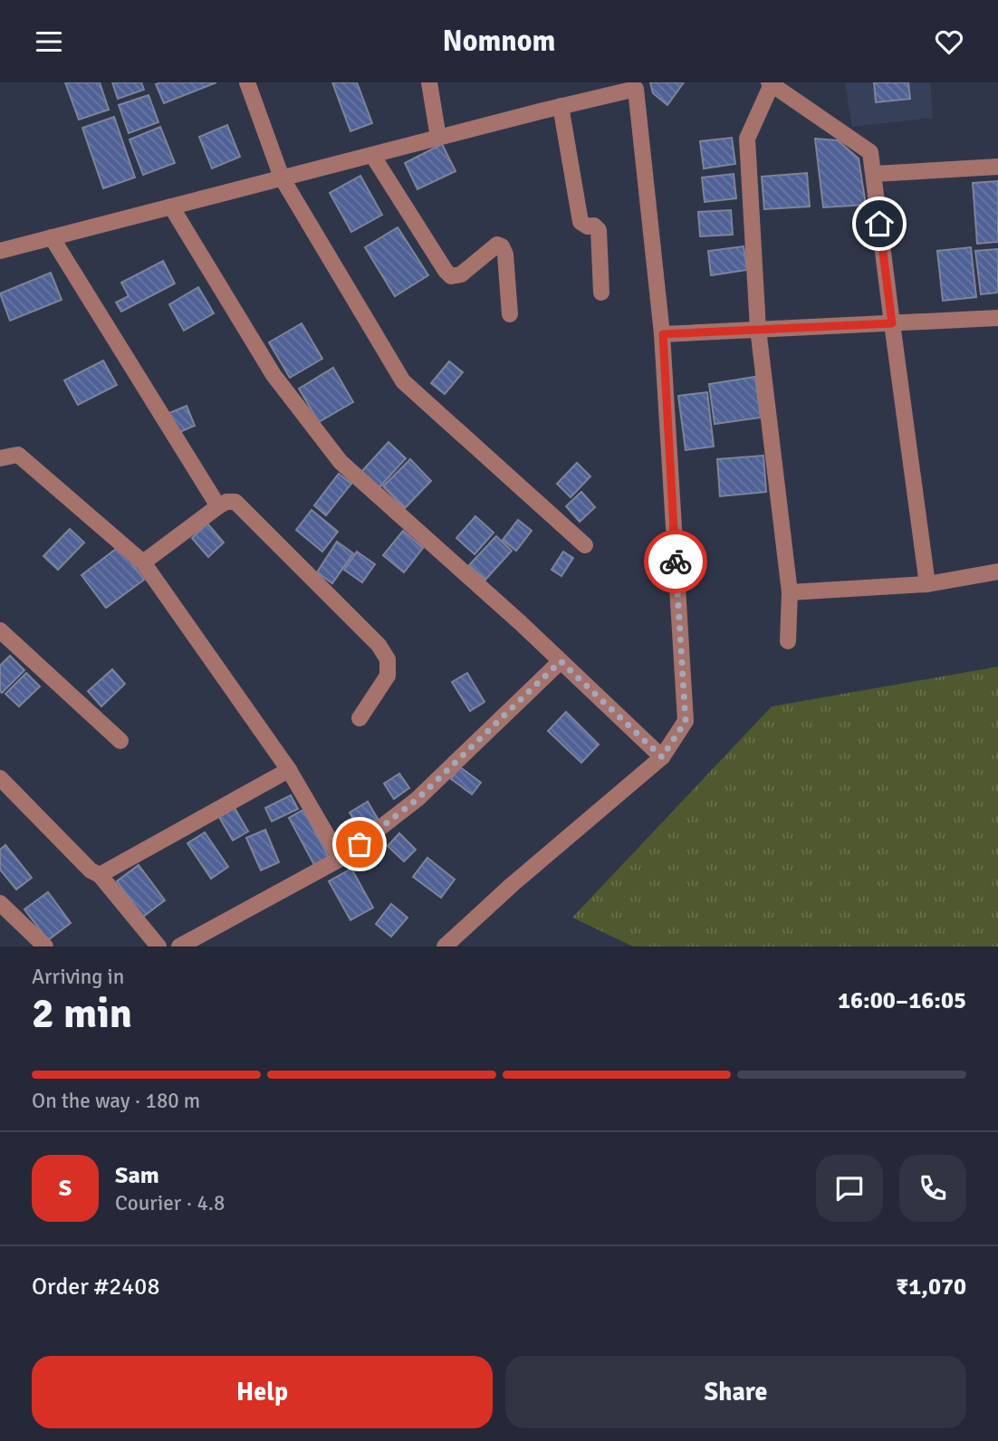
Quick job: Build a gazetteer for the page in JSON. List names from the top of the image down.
{
  "page": {
    "header": "Nomnom",
    "heading": ["2 min", "Arriving in", "16:00–16:05"],
    "panel": [
      "Sam",
      "Courier · 4.8",
      "Order #2408",
      "₹1,070"
    ],
    "bar": "On the way · 180 m",
    "round": "S",
    "buttons": ["Help", "Share"]
  }
}
